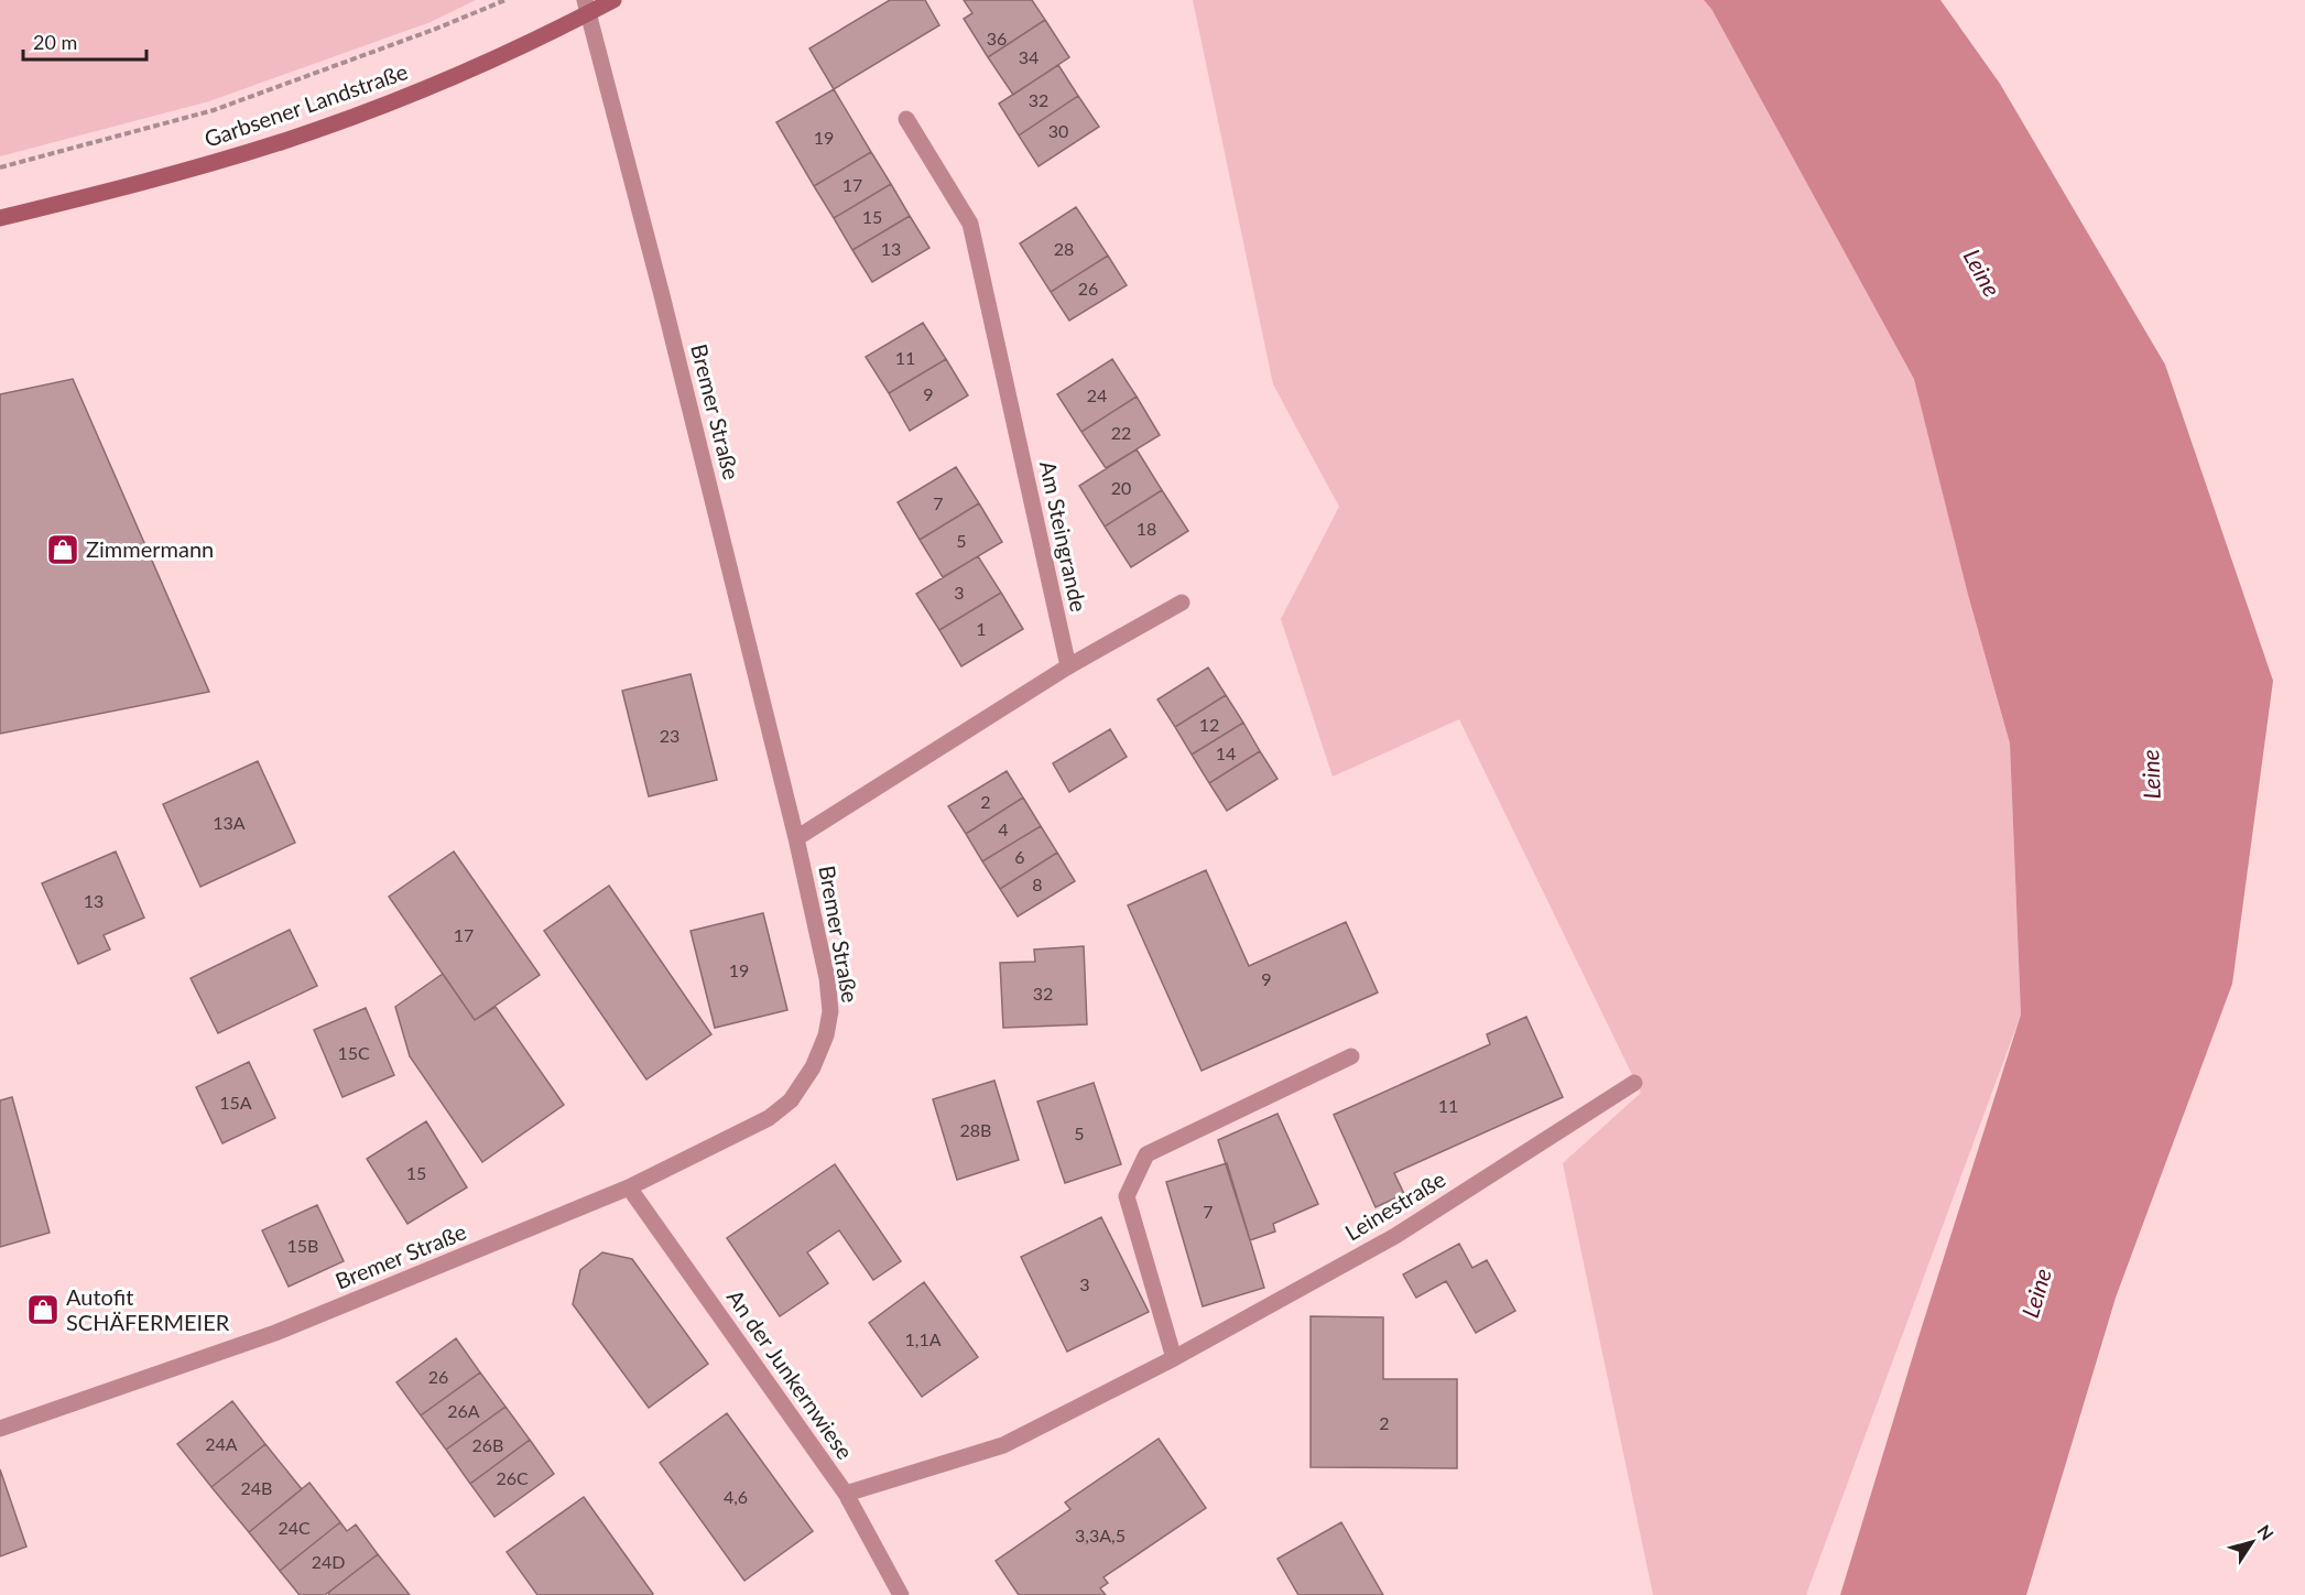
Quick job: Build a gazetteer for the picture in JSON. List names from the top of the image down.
{
  "streets": {
    "main road": ["Garbsener Landstraße"],
    "street": [
      "Bremer Straße",
      "Am Steingrande",
      "Leinestraße",
      "An der Junkernwiese"
    ]
  },
  "crossings": [
    ["Garbsener Landstraße", "Bremer Straße"],
    ["Bremer Straße", "An der Junkernwiese"],
    ["Leinestraße", "An der Junkernwiese"]
  ],
  "water": ["Leine"],
  "places": {
    "shop": ["Zimmermann", "Autofit SCHÄFERMEIER"]
  },
  "house_numbers": [
    "36",
    "34",
    "32",
    "30",
    "19",
    "17",
    "15",
    "13",
    "28",
    "26",
    "11",
    "9",
    "24",
    "22",
    "20",
    "7",
    "18",
    "5",
    "3",
    "1",
    "12",
    "23",
    "14",
    "2",
    "13A",
    "4",
    "6",
    "8",
    "13",
    "17",
    "19",
    "9",
    "32",
    "15C",
    "15A",
    "11",
    "28B",
    "5",
    "15",
    "7",
    "15B",
    "3",
    "1,1A",
    "26",
    "26A",
    "2",
    "24A",
    "26B",
    "26C",
    "24B",
    "4,6",
    "24C",
    "3,3A,5",
    "24D"
  ],
  "scale_bar": "20 m",
  "north": "top right"
}
